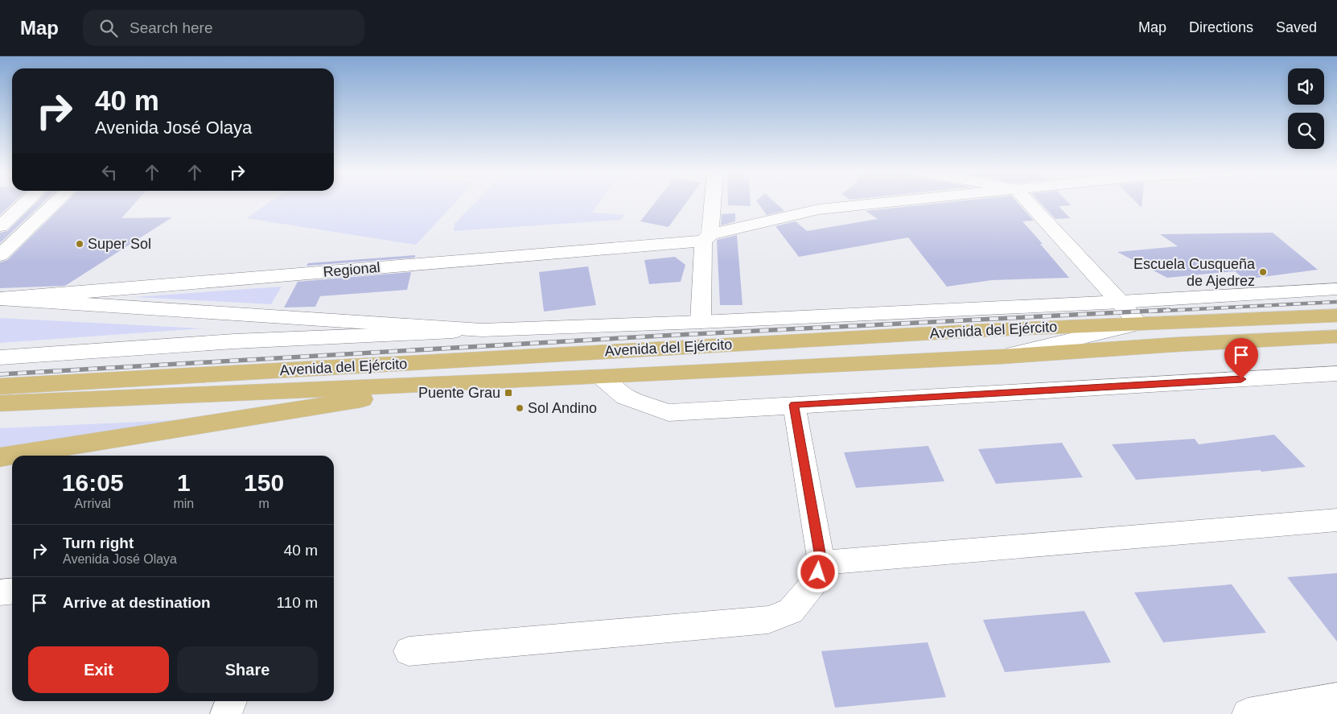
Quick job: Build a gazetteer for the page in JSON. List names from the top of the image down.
{
  "streets": {
    "main road": ["Avenida del Ejército"],
    "street": ["Regional"]
  },
  "places": {
    "other": ["Super Sol", "Escuela Cusqueña de Ajedrez", "Sol Andino"],
    "transit": ["Puente Grau"]
  },
  "page": {
    "header": "Map",
    "search": "Search here",
    "nav": ["Map", "Directions", "Saved"],
    "turn": ["40 m", "Avenida José Olaya"],
    "eta": [
      "16:05",
      "Arrival",
      "1",
      "min",
      "150",
      "m"
    ],
    "list": [
      {
        "name": "Turn right",
        "note": "Avenida José Olaya",
        "value": "40 m"
      },
      {
        "name": "Arrive at destination",
        "value": "110 m"
      }
    ],
    "buttons": ["Exit", "Share"]
  }
}
